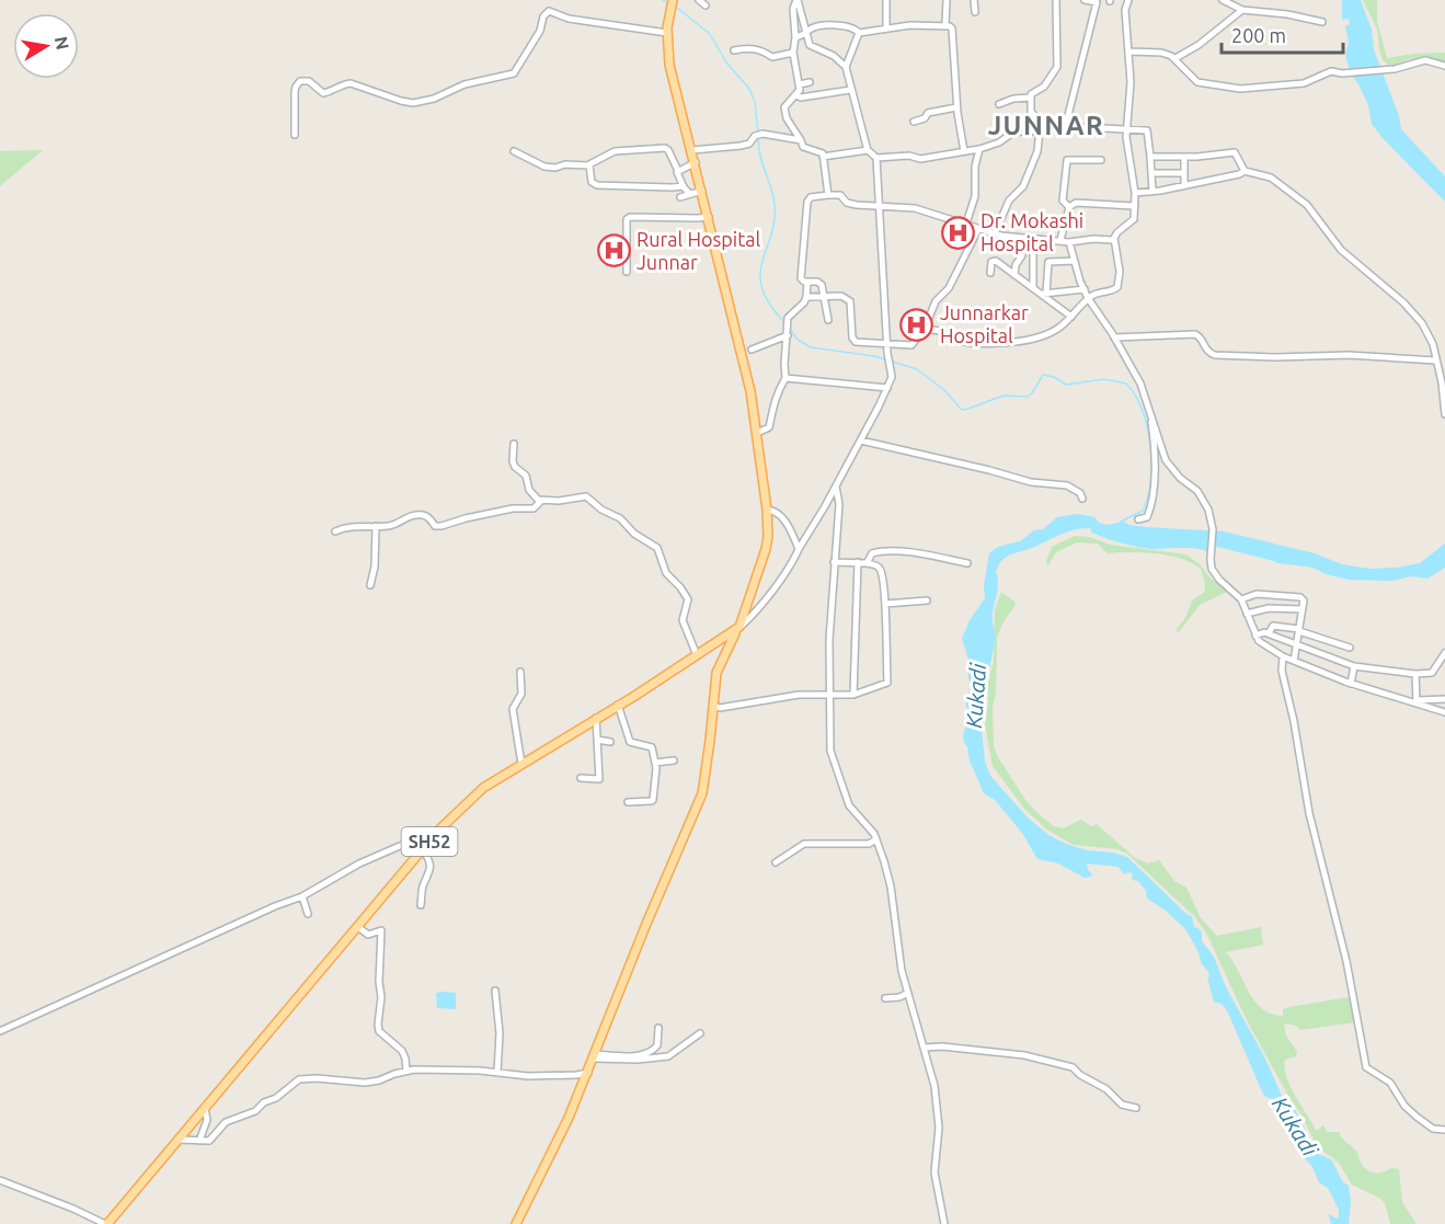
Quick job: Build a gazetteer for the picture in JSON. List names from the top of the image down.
{
  "streets": {
    "main road": ["SH52"]
  },
  "districts": ["JUNNAR"],
  "water": ["Kukadi"],
  "places": {
    "hospital": ["Dr. Mokashi Hospital", "Rural Hospital Junnar", "Junnarkar Hospital"]
  },
  "scale_bar": "200 m",
  "north": "right"
}
